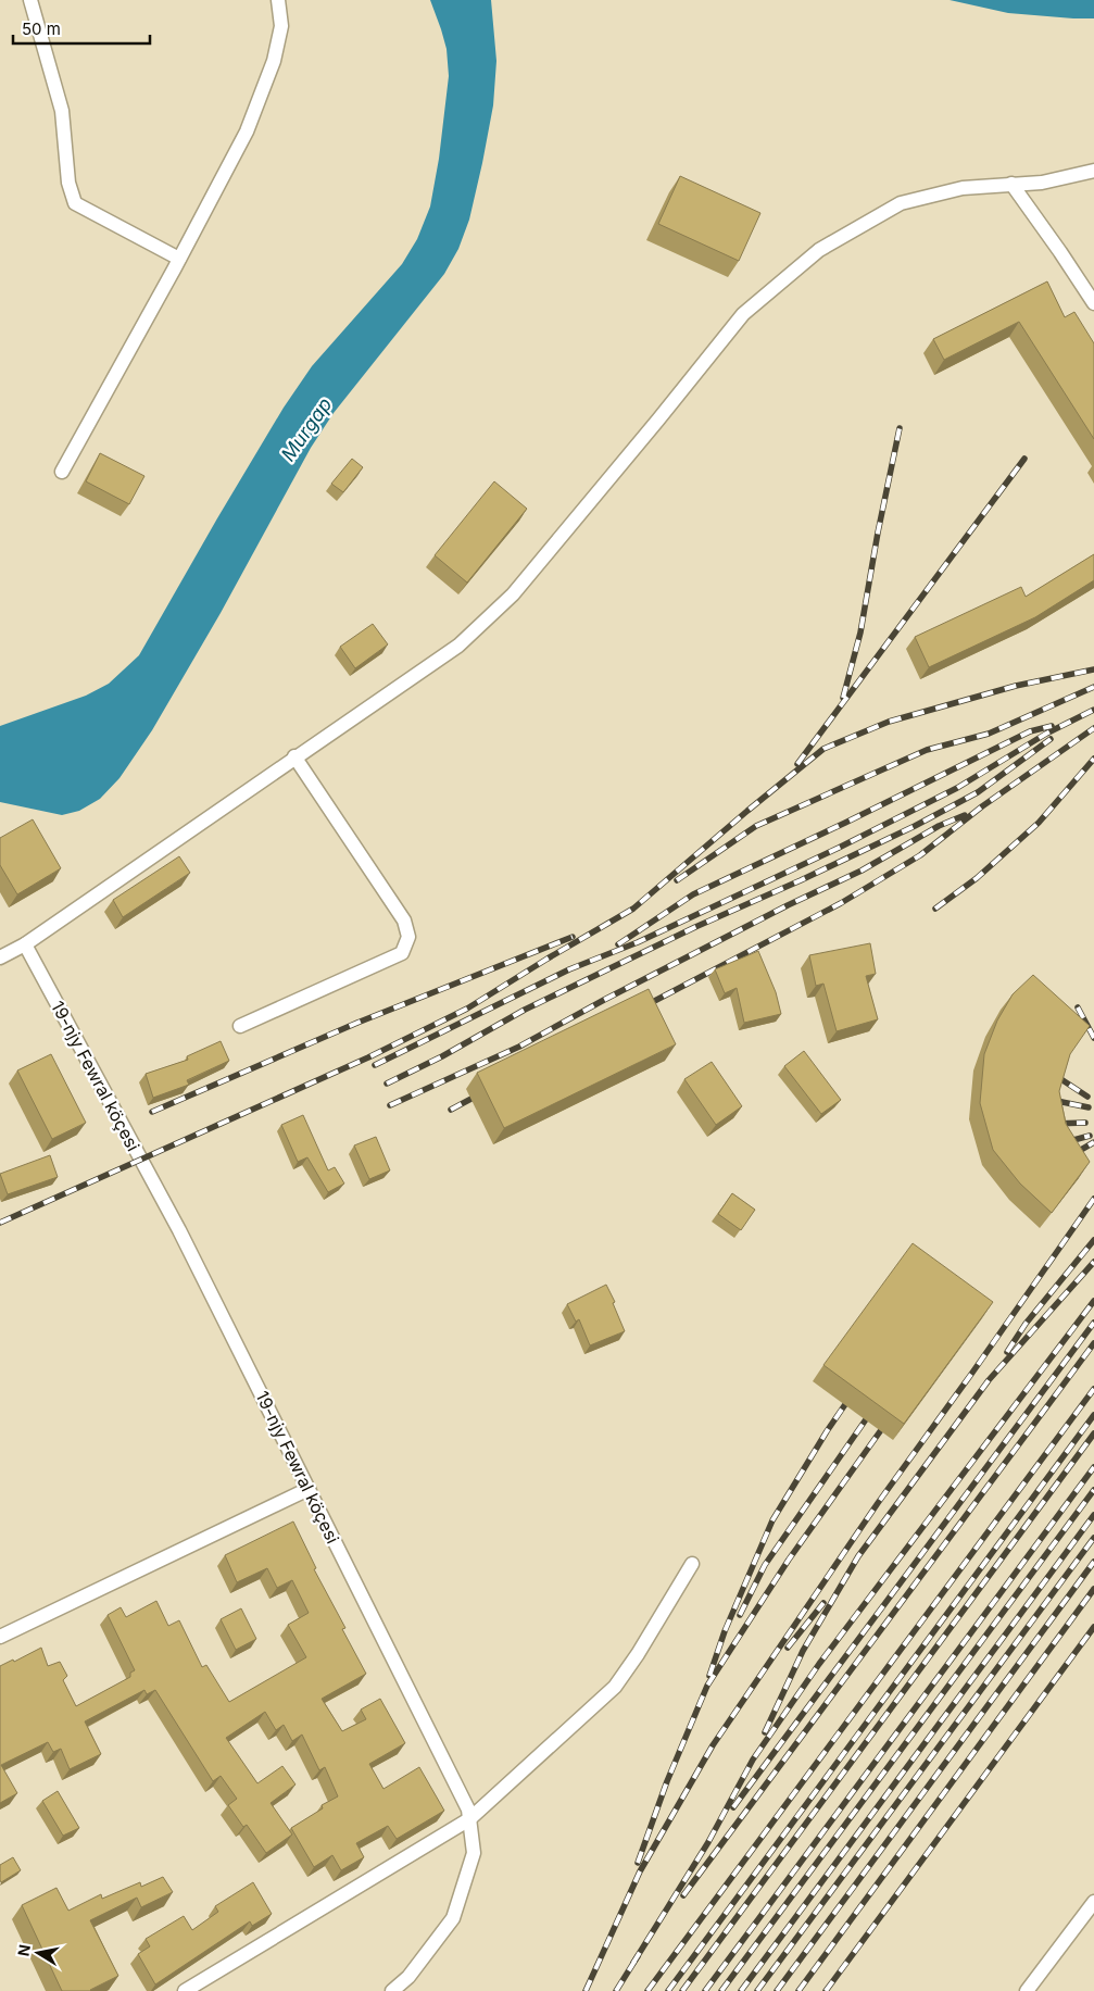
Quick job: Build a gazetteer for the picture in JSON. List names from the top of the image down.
{
  "streets": {
    "street": ["19-njy Fewral köçesi"]
  },
  "water": ["Murgap"],
  "scale_bar": "50 m",
  "north": "left"
}
